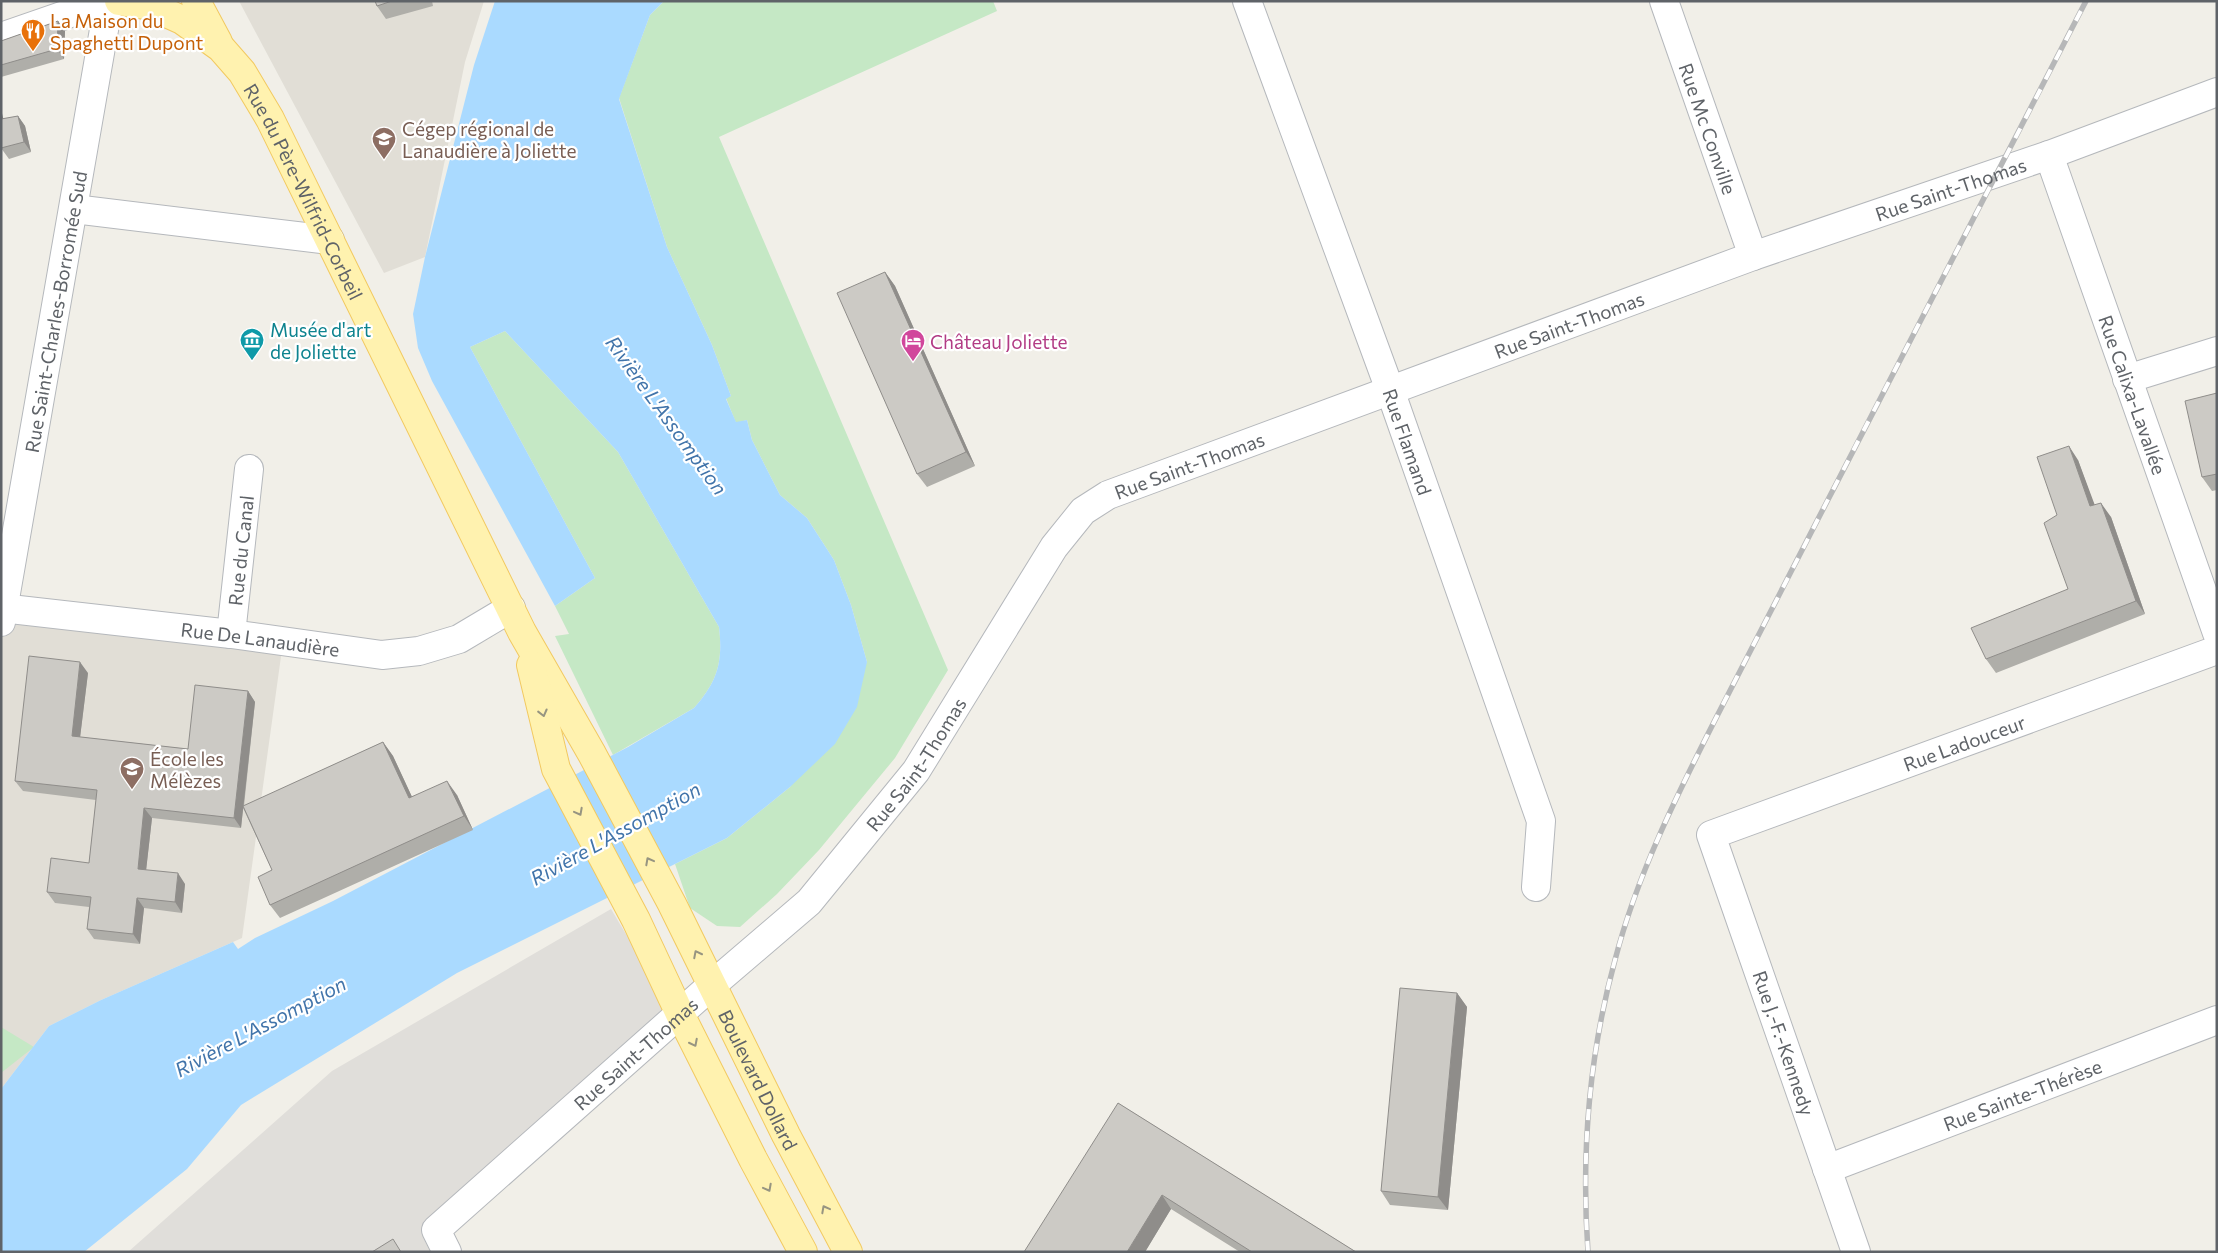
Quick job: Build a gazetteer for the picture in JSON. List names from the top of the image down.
{
  "streets": {
    "main road": ["Rue du Père-Wilfrid-Corbeil", "Boulevard Dollard"],
    "street": [
      "Rue Mc Conville",
      "Rue Saint-Thomas",
      "Rue Saint-Charles-Borromée Sud",
      "Rue Calixa-Lavallée",
      "Rue Flamand",
      "Rue du Canal",
      "Rue De Lanaudière",
      "Rue Ladouceur",
      "Rue J.-F.-Kennedy",
      "Rue Sainte-Thérèse"
    ]
  },
  "crossings": [
    ["Rue Mc Conville", "Rue Saint-Thomas"],
    ["Rue Saint-Thomas", "Rue du Père-Wilfrid-Corbeil"],
    ["Rue Saint-Thomas", "Rue Calixa-Lavallée"],
    ["Rue Saint-Thomas", "Rue Flamand"],
    ["Rue Saint-Thomas", "Boulevard Dollard"],
    ["Rue du Père-Wilfrid-Corbeil", "Rue De Lanaudière"],
    ["Rue du Père-Wilfrid-Corbeil", "Boulevard Dollard"],
    ["Rue Saint-Charles-Borromée Sud", "Rue De Lanaudière"],
    ["Rue du Canal", "Rue De Lanaudière"],
    ["Rue Ladouceur", "Rue J.-F.-Kennedy"],
    ["Rue J.-F.-Kennedy", "Rue Sainte-Thérèse"]
  ],
  "water": ["Rivière L'Assomption"],
  "places": {
    "restaurant": ["La Maison du Spaghetti Dupont"],
    "school or university": ["Cégep régional de Lanaudière à Joliette", "École les Mélèzes"],
    "museum": ["Musée d'art de Joliette"],
    "hotel": ["Château Joliette"]
  }
}
